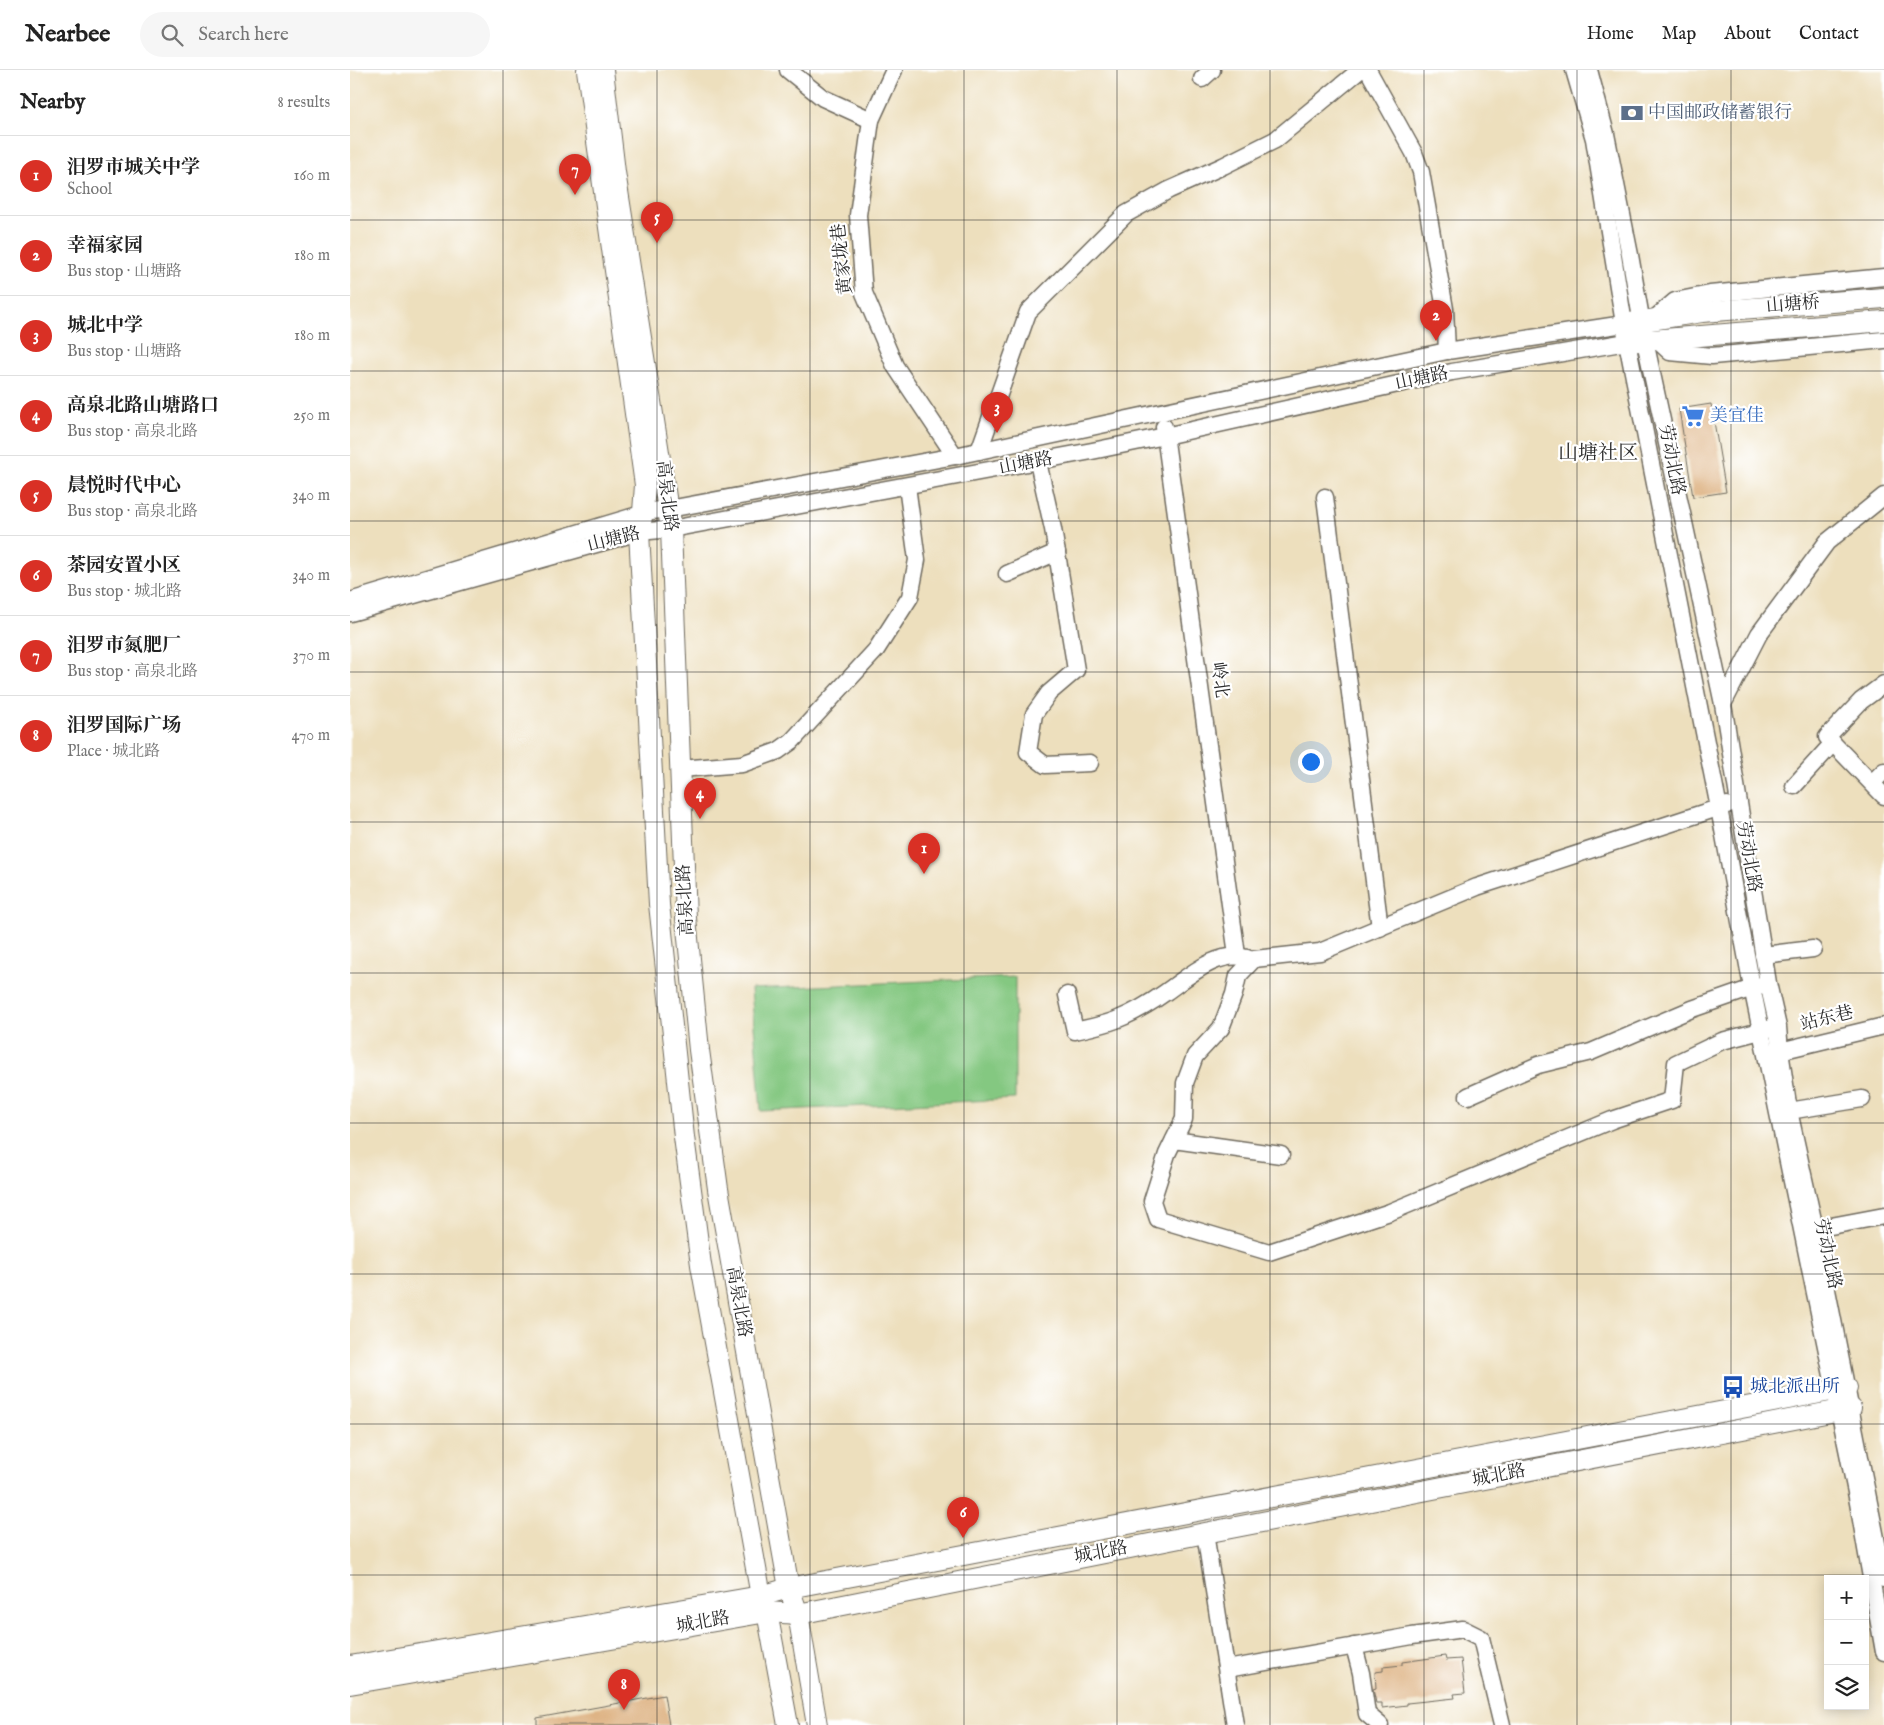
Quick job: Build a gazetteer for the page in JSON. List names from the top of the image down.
{
  "streets": {
    "main road": [
      "山塘桥",
      "山塘路",
      "高泉北路",
      "城北路"
    ],
    "street": [
      "黄家垅巷",
      "劳动北路",
      "岭北",
      "站东巷"
    ]
  },
  "crossings": [
    ["黄家垅巷", "山塘路"],
    ["山塘桥", "山塘路"],
    ["山塘路", "劳动北路"],
    ["山塘路", "高泉北路"],
    ["山塘路", "岭北"],
    ["劳动北路", "站东巷"],
    ["劳动北路", "城北路"],
    ["高泉北路", "城北路"]
  ],
  "districts": ["山塘社区"],
  "places": {
    "bank": ["中国邮政储蓄银行"],
    "supermarket": ["美宜佳"],
    "bus stop": ["城北派出所"]
  },
  "page": {
    "header": "Nearbee",
    "search": "Search here",
    "nav": [
      "Home",
      "Map",
      "About",
      "Contact"
    ],
    "heading": ["Nearby", "8 results"],
    "list": [
      {
        "mark": "1",
        "name": "汨罗市城关中学",
        "note": "School",
        "value": "160 m"
      },
      {
        "mark": "2",
        "name": "幸福家园",
        "note": "Bus stop · 山塘路",
        "value": "180 m"
      },
      {
        "mark": "3",
        "name": "城北中学",
        "note": "Bus stop · 山塘路",
        "value": "180 m"
      },
      {
        "mark": "4",
        "name": "高泉北路山塘路口",
        "note": "Bus stop · 高泉北路",
        "value": "250 m"
      },
      {
        "mark": "5",
        "name": "晨悦时代中心",
        "note": "Bus stop · 高泉北路",
        "value": "340 m"
      },
      {
        "mark": "6",
        "name": "茶园安置小区",
        "note": "Bus stop · 城北路",
        "value": "340 m"
      },
      {
        "mark": "7",
        "name": "汨罗市氮肥厂",
        "note": "Bus stop · 高泉北路",
        "value": "370 m"
      },
      {
        "mark": "8",
        "name": "汨罗国际广场",
        "note": "Place · 城北路",
        "value": "470 m"
      }
    ],
    "pins": [
      "7",
      "5",
      "2",
      "3",
      "4",
      "1",
      "6",
      "8"
    ],
    "map_buttons": ["+", "−"]
  }
}
